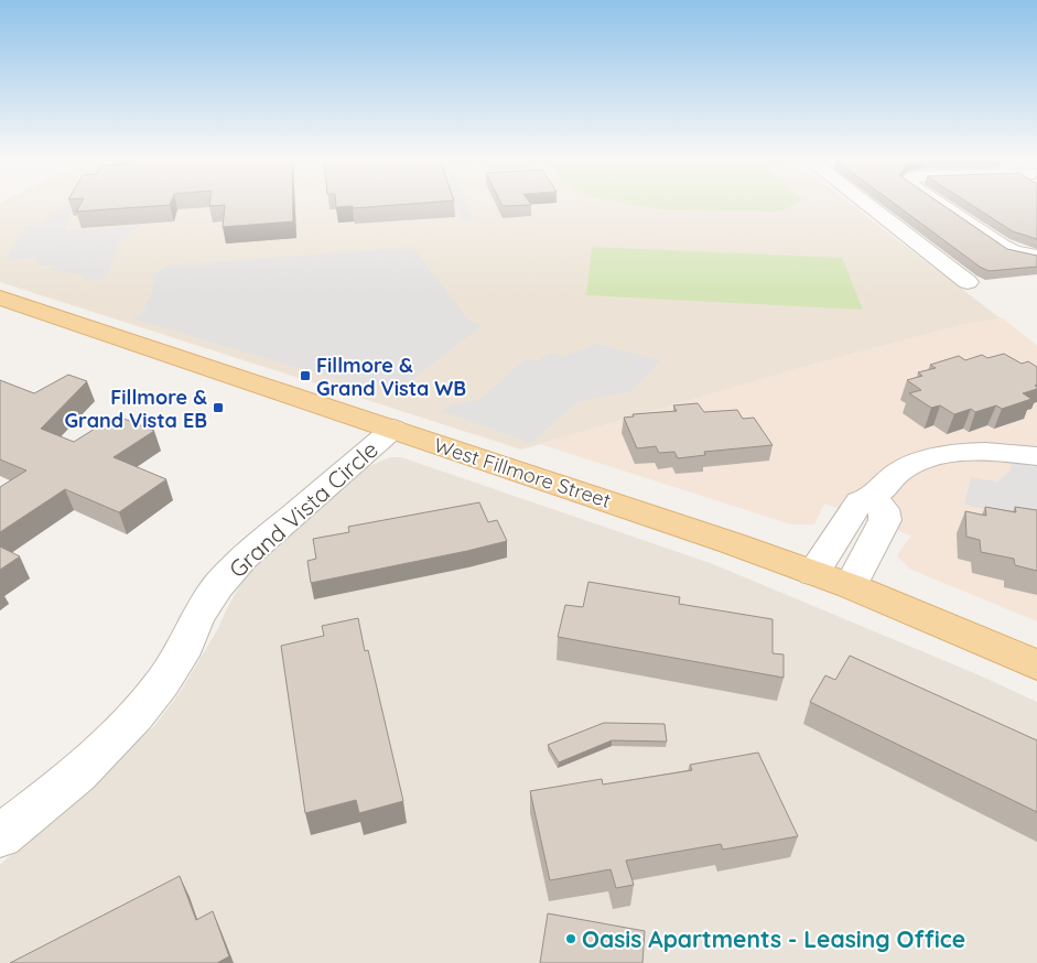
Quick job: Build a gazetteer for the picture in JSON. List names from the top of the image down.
{
  "streets": {
    "main road": ["West Fillmore Street"],
    "street": ["Grand Vista Circle"]
  },
  "crossings": [
    ["West Fillmore Street", "Grand Vista Circle"]
  ],
  "places": {
    "transit": ["Fillmore & Grand Vista WB", "Fillmore & Grand Vista EB"],
    "other": ["Oasis Apartments - Leasing Office"]
  }
}
